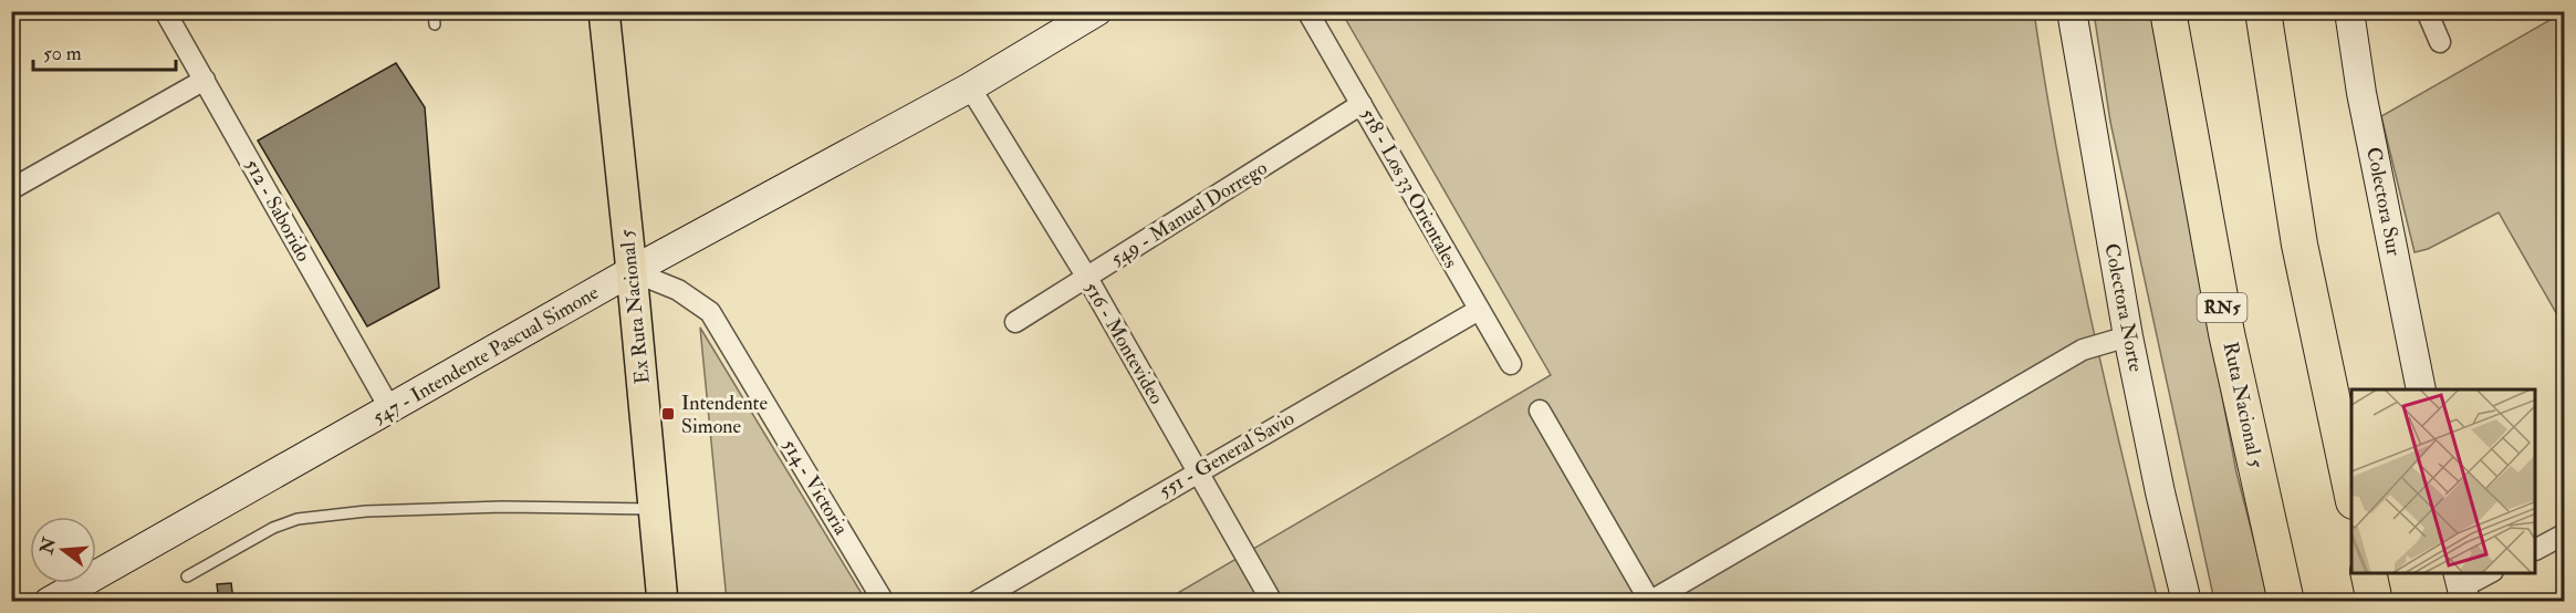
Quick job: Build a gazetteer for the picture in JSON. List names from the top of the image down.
{
  "streets": {
    "highway": ["RN5", "Ruta Nacional 5"],
    "main road": ["Ex Ruta Nacional 5"],
    "street": [
      "518 - Los 33 Orientales",
      "Colectora Sur",
      "512 - Saborido",
      "549 - Manuel Dorrego",
      "Colectora Norte",
      "516 - Montevideo",
      "547 - Intendente Pascual Simone",
      "551 - General Savio",
      "514 - Victoria"
    ]
  },
  "crossings": [
    ["518 - Los 33 Orientales", "549 - Manuel Dorrego"],
    ["518 - Los 33 Orientales", "551 - General Savio"],
    ["512 - Saborido", "547 - Intendente Pascual Simone"],
    ["549 - Manuel Dorrego", "516 - Montevideo"],
    ["Ex Ruta Nacional 5", "547 - Intendente Pascual Simone"],
    ["Ex Ruta Nacional 5", "514 - Victoria"],
    ["516 - Montevideo", "547 - Intendente Pascual Simone"],
    ["516 - Montevideo", "551 - General Savio"],
    ["547 - Intendente Pascual Simone", "514 - Victoria"]
  ],
  "places": {
    "transit": ["Intendente Simone"]
  },
  "scale_bar": "50 m",
  "north": "left"
}
